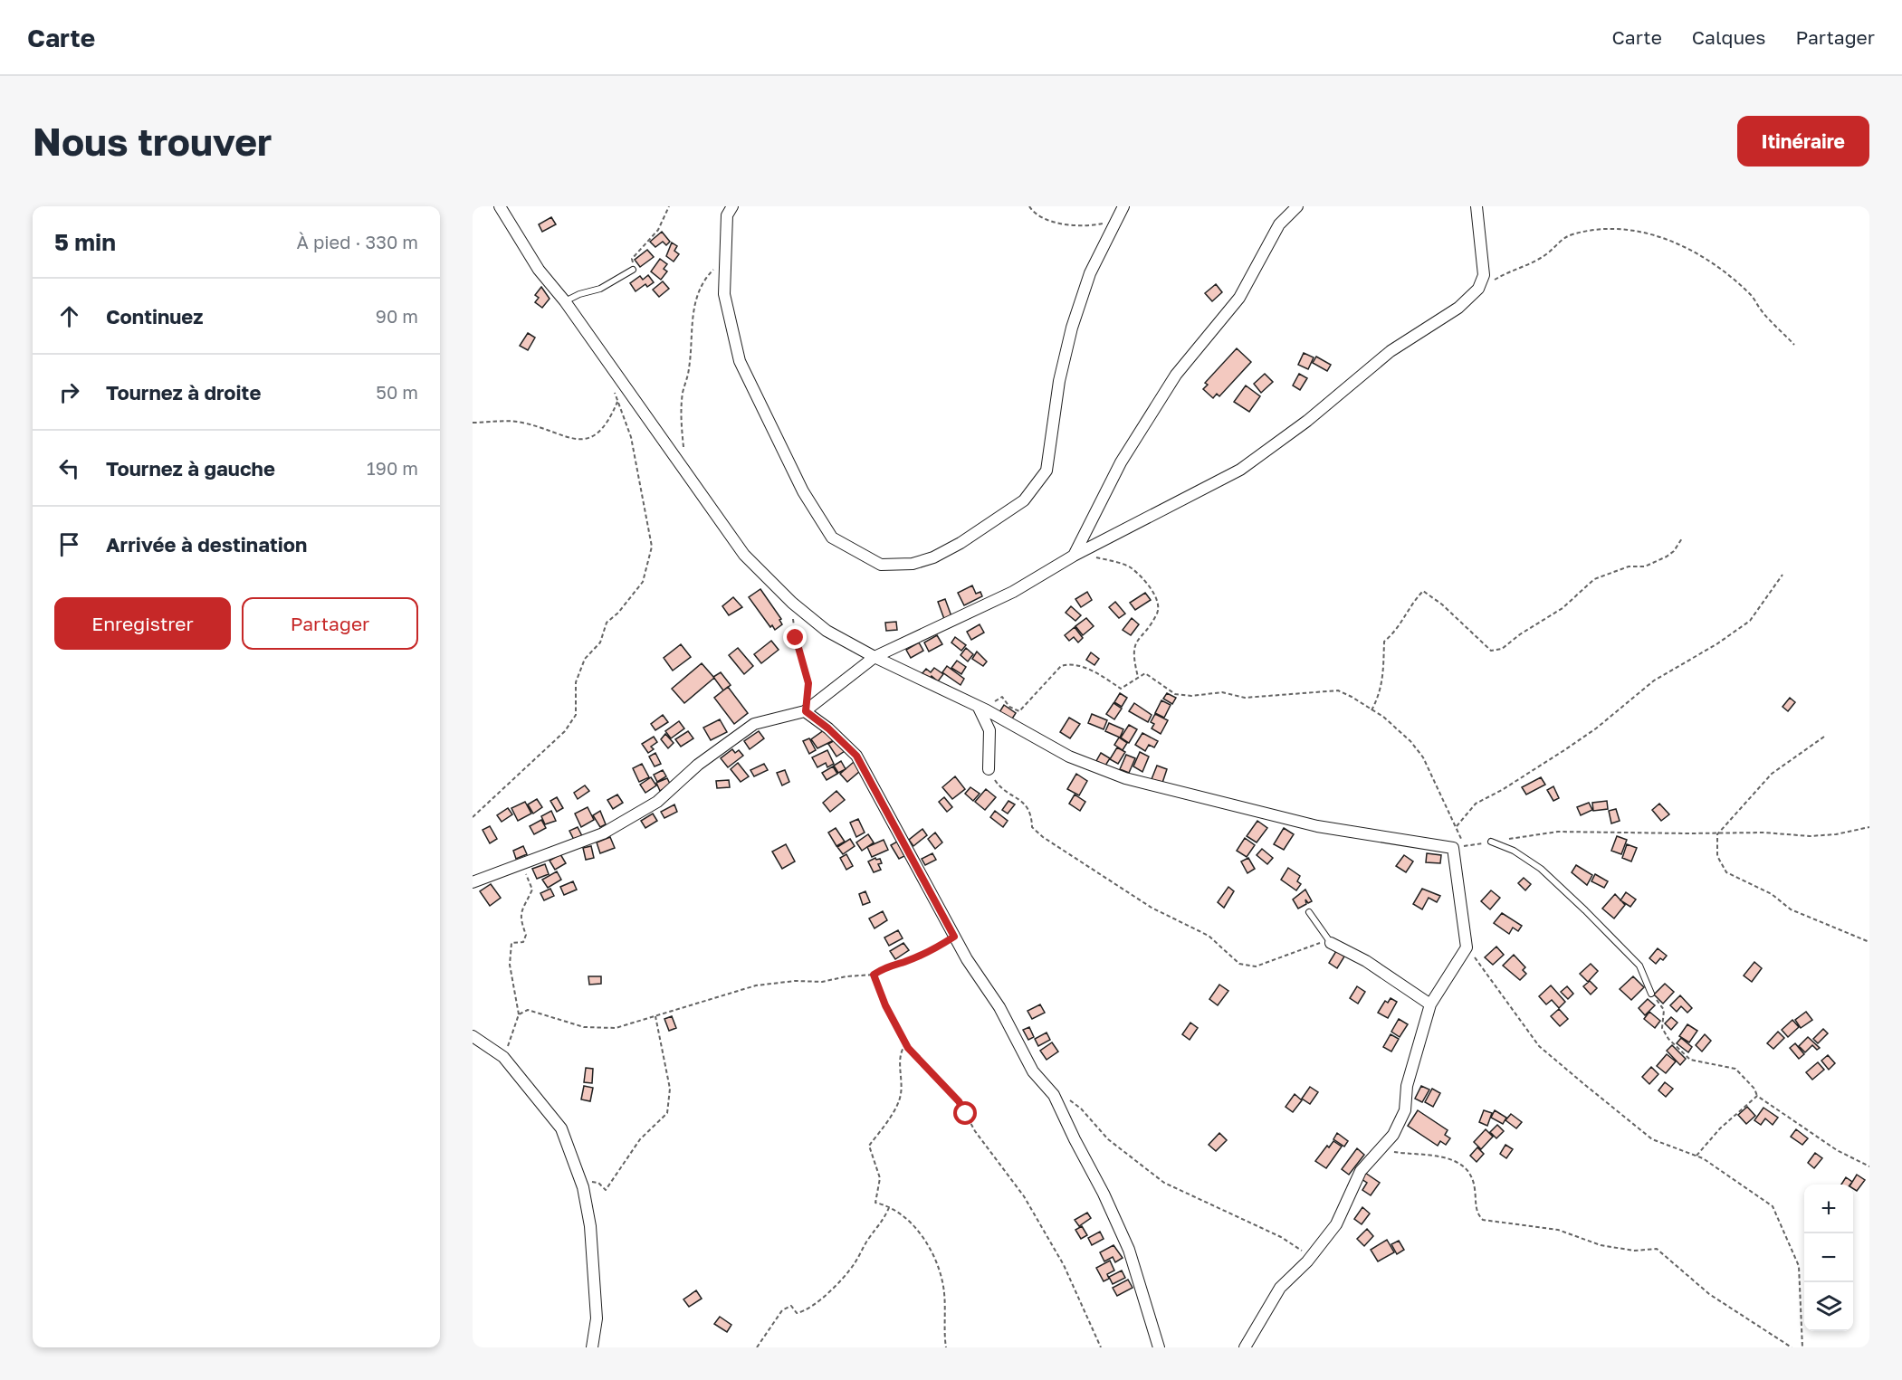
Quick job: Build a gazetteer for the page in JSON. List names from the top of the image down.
{
  "page": {
    "header": "Carte",
    "nav": ["Carte", "Calques", "Partager"],
    "buttons": [
      "Itinéraire",
      ["Enregistrer", "Partager"]
    ],
    "title": "Nous trouver",
    "heading": ["5 min", "À pied · 330 m"],
    "list": [
      ["Continuez", "90 m"],
      ["Tournez à droite", "50 m"],
      ["Tournez à gauche", "190 m"],
      "Arrivée à destination"
    ],
    "map_buttons": ["+", "−"]
  }
}
